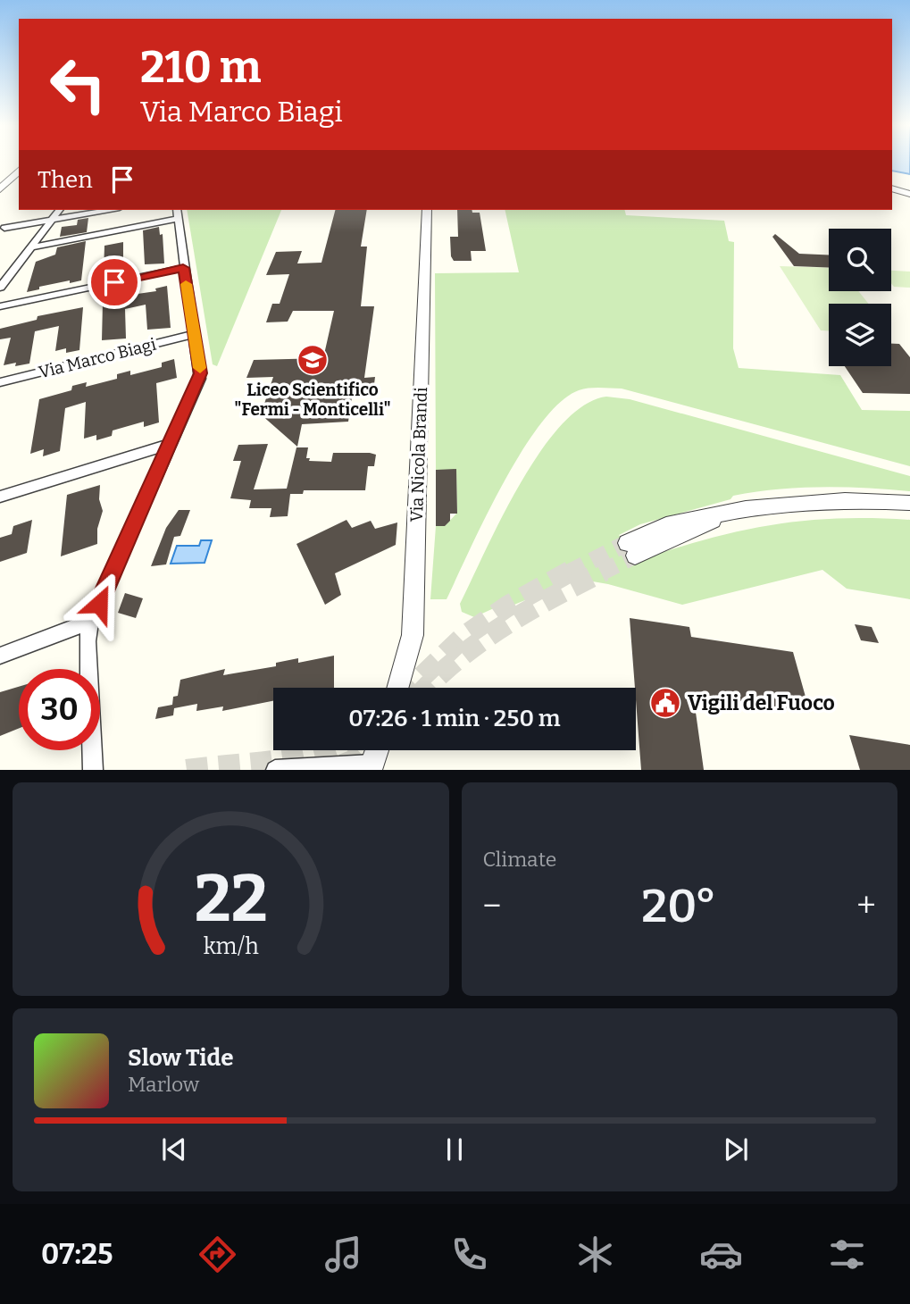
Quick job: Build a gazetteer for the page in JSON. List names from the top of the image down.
{
  "streets": {
    "street": ["Via Marco Biagi", "Via Nicola Brandi"]
  },
  "places": {
    "school or university": ["Liceo Scientifico \"Fermi - Monticelli\""],
    "public building": ["Vigili del Fuoco"]
  },
  "page": {
    "turn": ["210 m", "Via Marco Biagi"],
    "then": "Then",
    "limit": "30",
    "trip": "07:26 · 1 min · 250 m",
    "tile": "Climate",
    "heat": ["−", "20°", "+"],
    "song": ["Slow Tide", "Marlow"],
    "tabs": "07:25",
    "gauge": ["22", "km/h"]
  }
}
